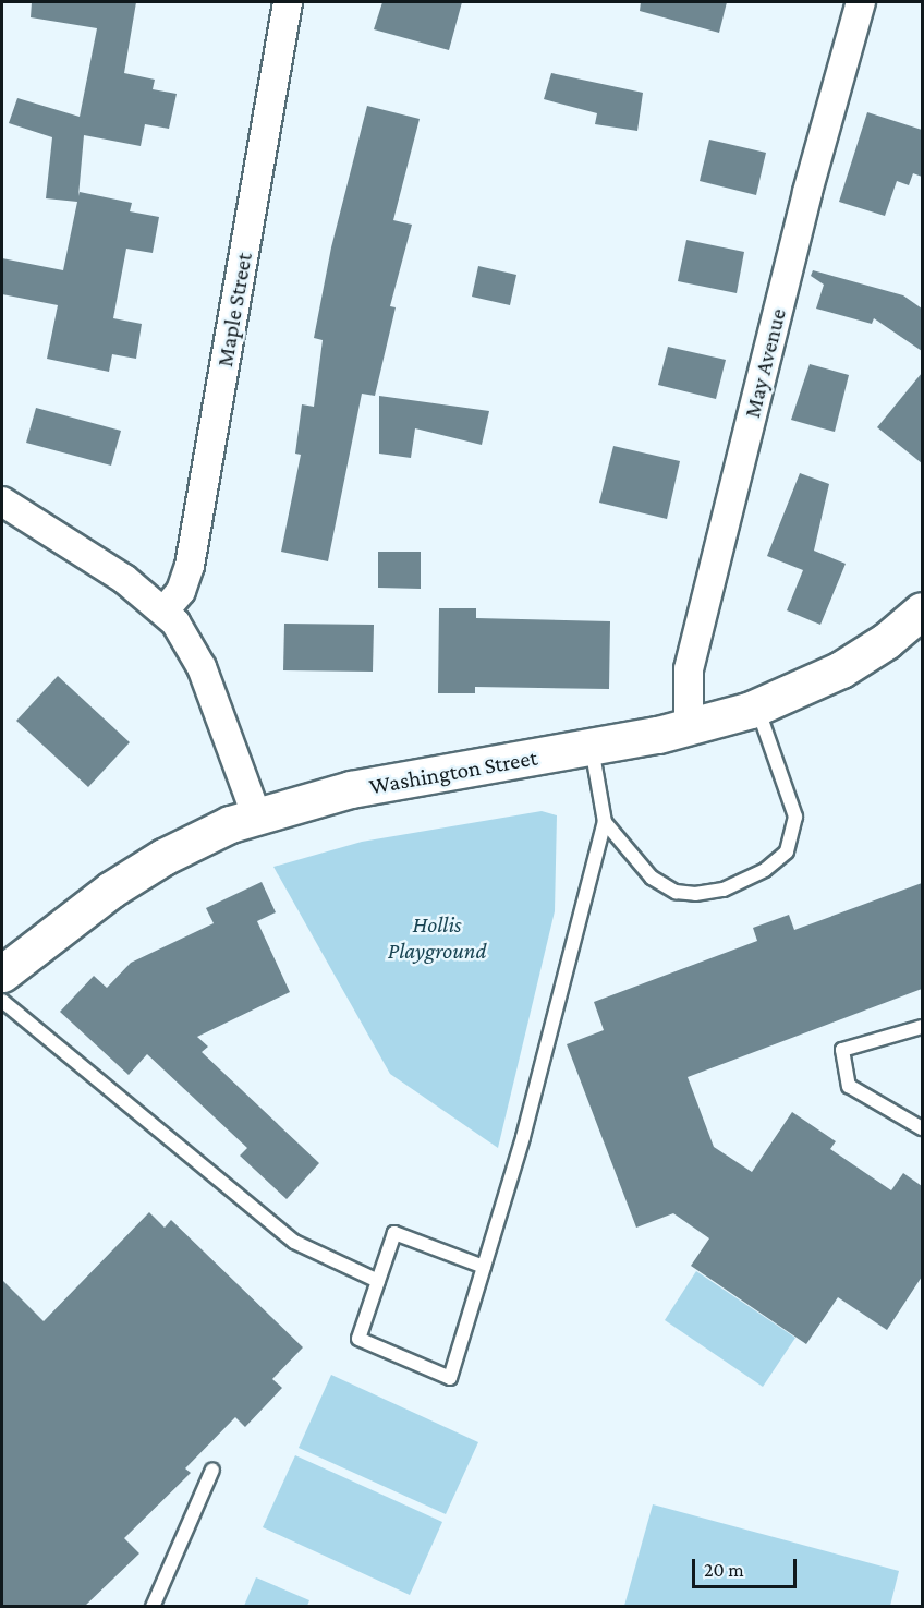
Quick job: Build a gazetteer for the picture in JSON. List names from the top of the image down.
{
  "streets": {
    "main road": ["Washington Street"],
    "street": ["Maple Street", "May Avenue"]
  },
  "crossings": [
    ["May Avenue", "Washington Street"]
  ],
  "parks": ["Hollis Playground"],
  "scale_bar": "20 m"
}
